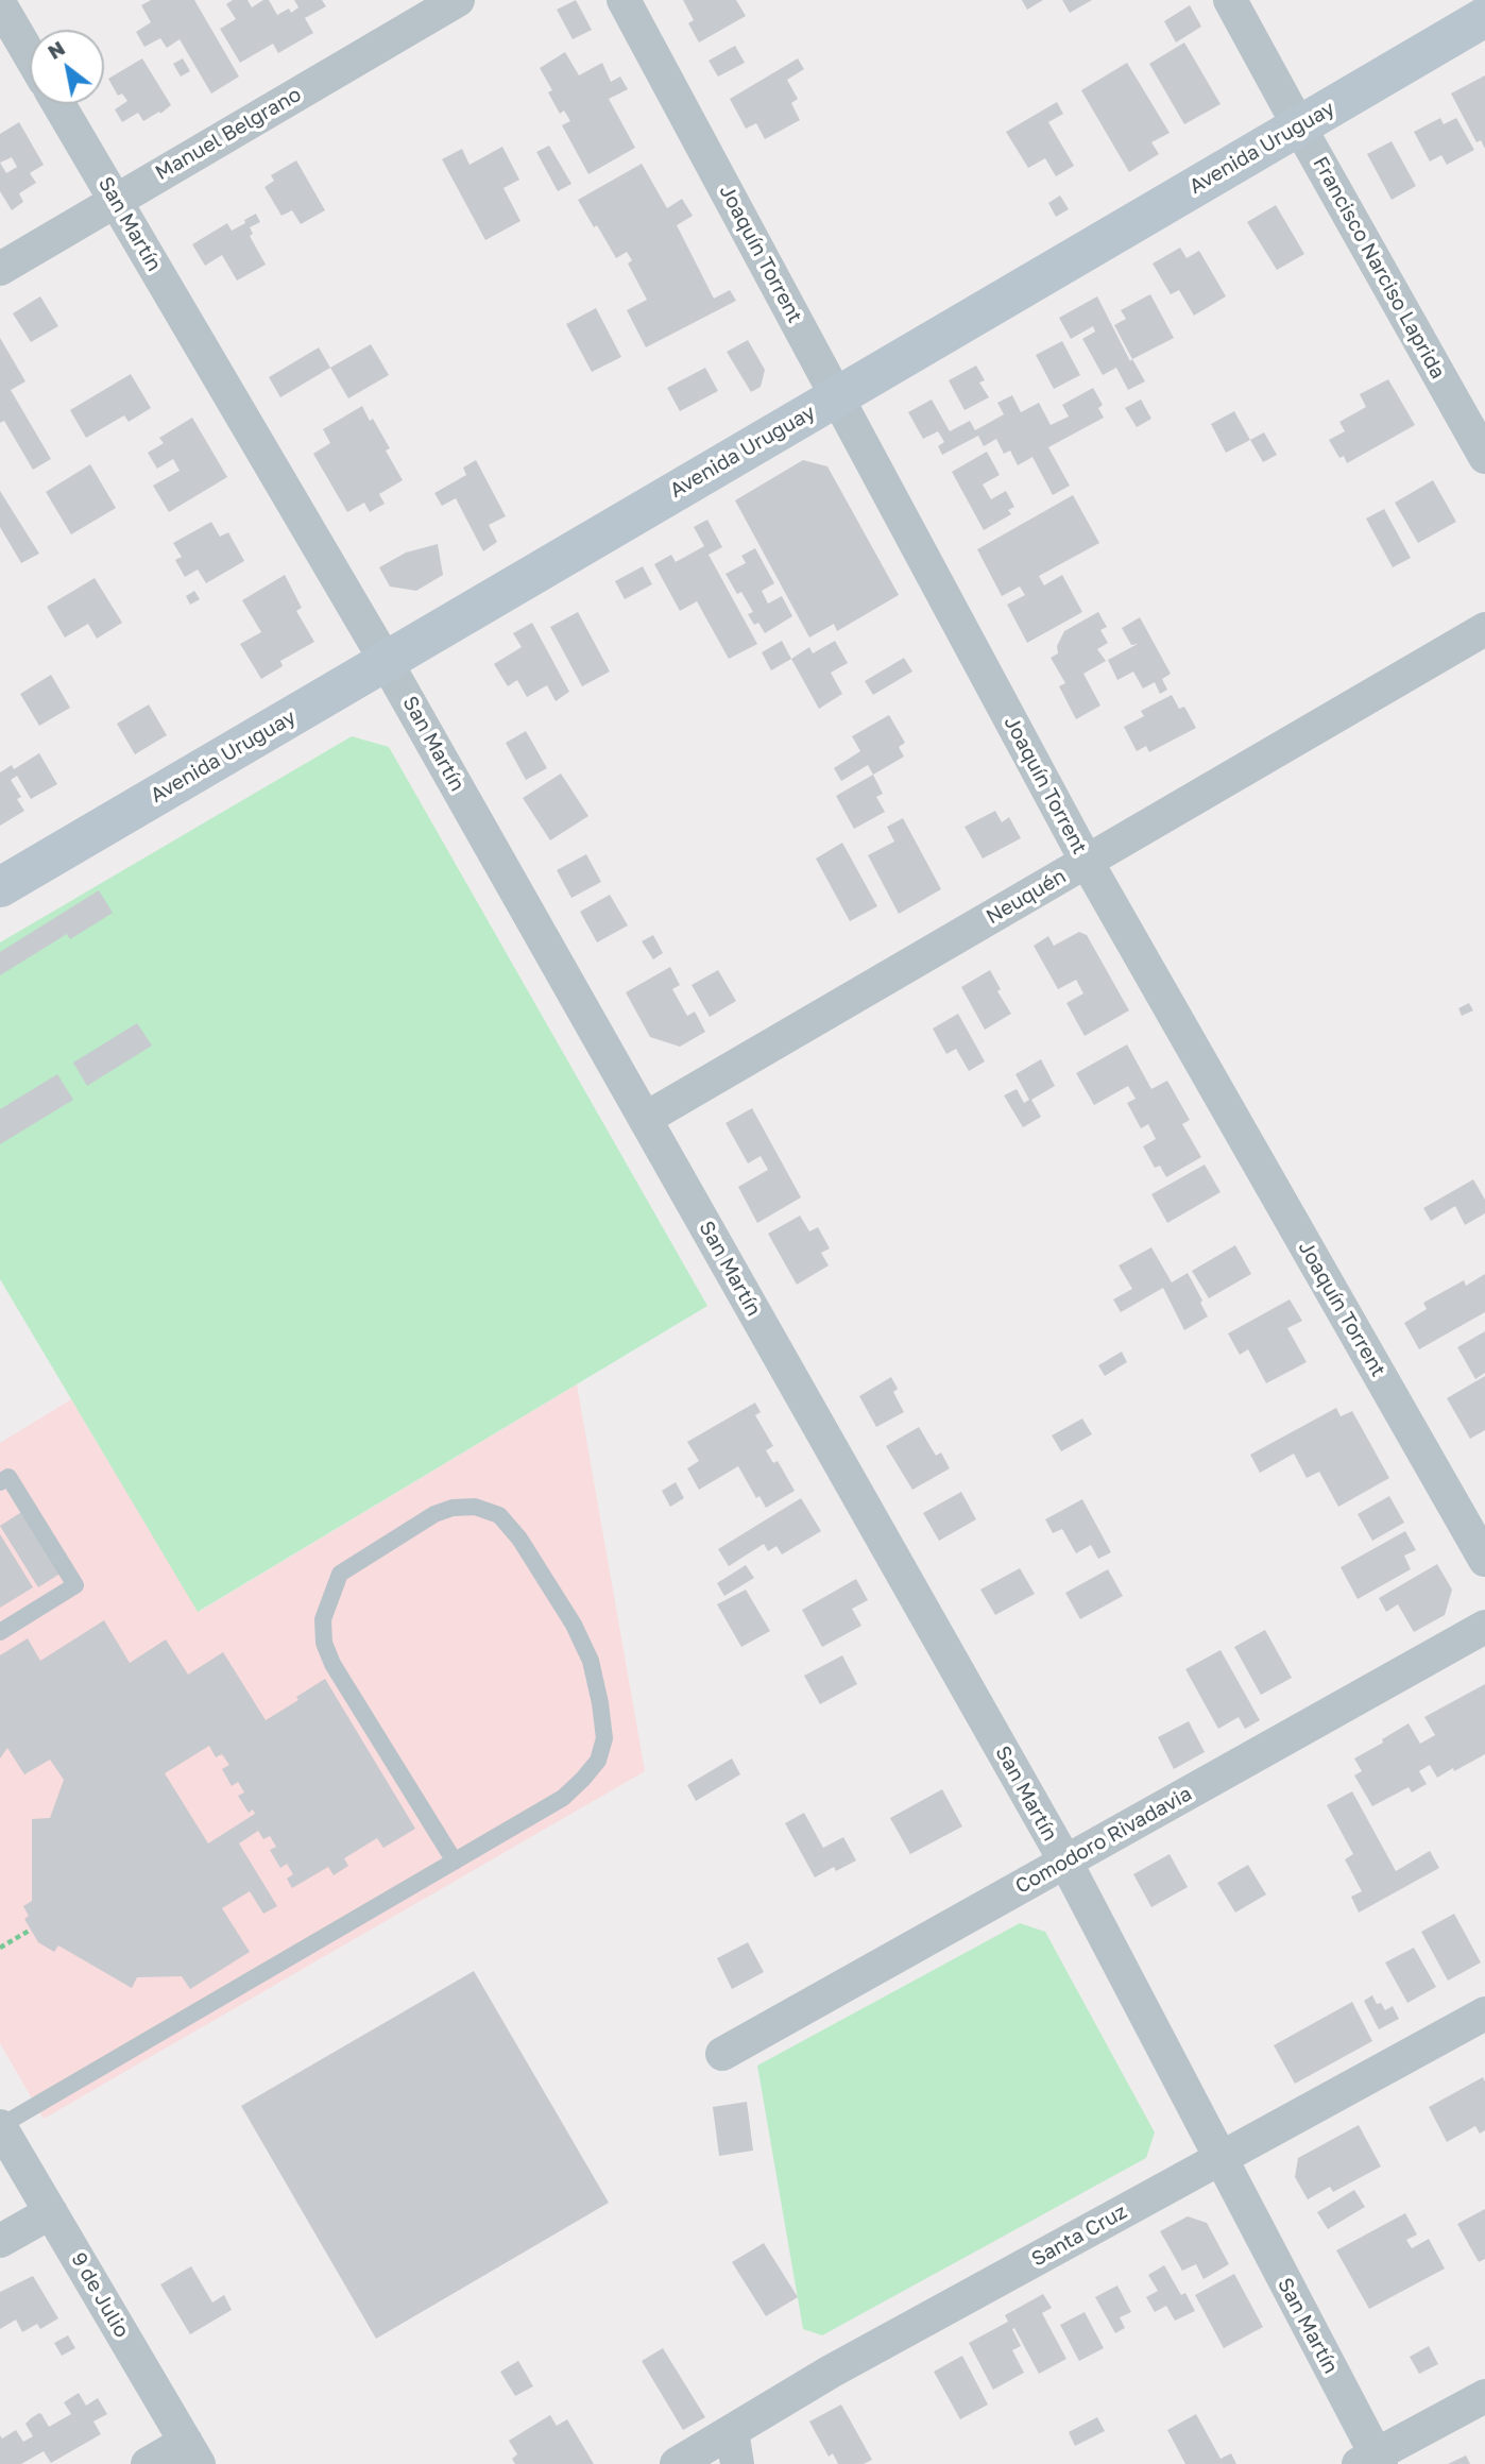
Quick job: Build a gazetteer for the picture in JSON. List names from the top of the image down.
{
  "streets": {
    "main road": ["Avenida Uruguay"],
    "street": [
      "Manuel Belgrano",
      "San Martín",
      "Joaquín Torrent",
      "Francisco Narciso Laprida",
      "Neuquén",
      "Comodoro Rivadavia",
      "Santa Cruz",
      "9 de Julio"
    ]
  },
  "crossings": [
    ["Manuel Belgrano", "San Martín"],
    ["Avenida Uruguay", "San Martín"],
    ["Avenida Uruguay", "Joaquín Torrent"],
    ["Avenida Uruguay", "Francisco Narciso Laprida"],
    ["San Martín", "Neuquén"],
    ["San Martín", "Comodoro Rivadavia"],
    ["San Martín", "Santa Cruz"],
    ["Joaquín Torrent", "Neuquén"]
  ],
  "north": "top left"
}
